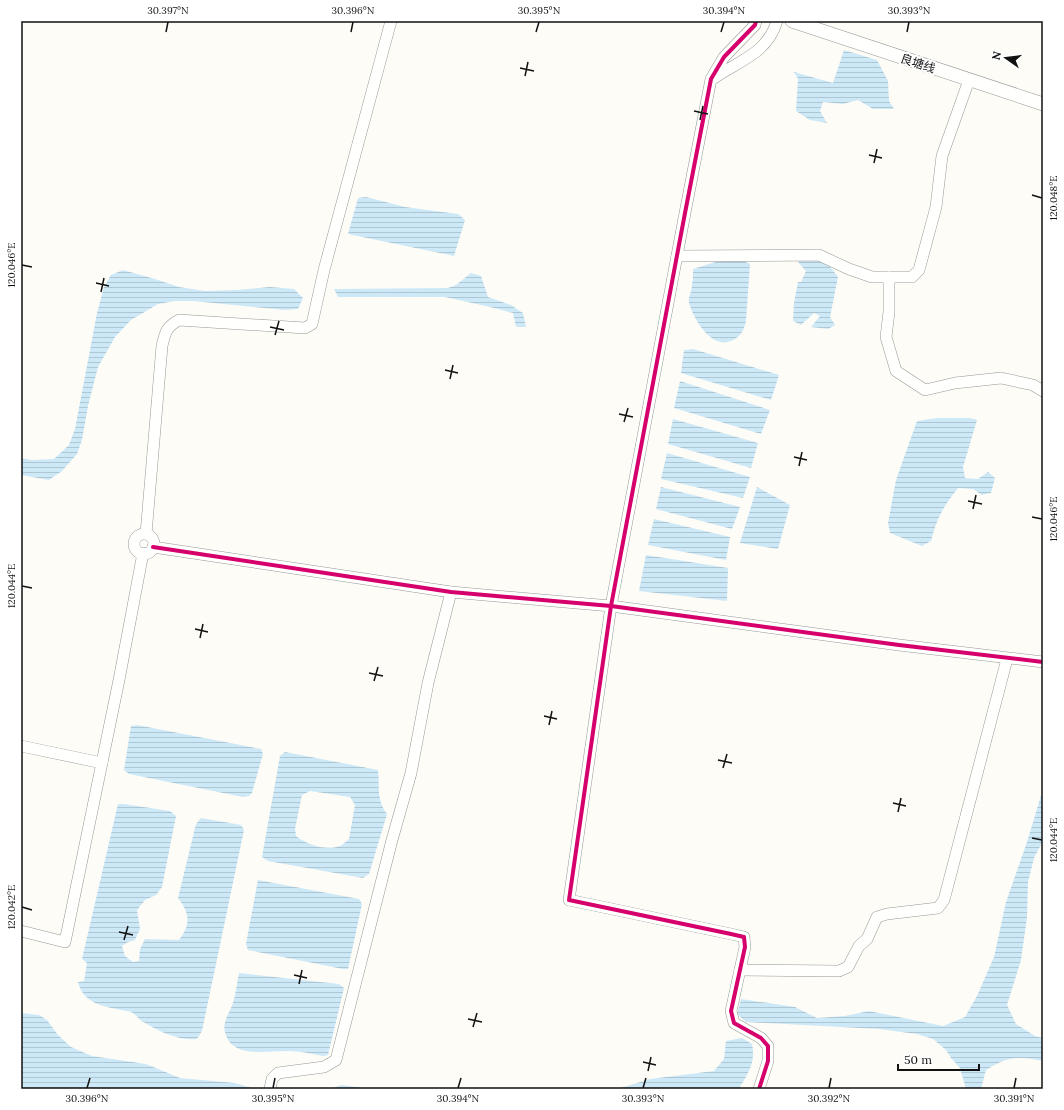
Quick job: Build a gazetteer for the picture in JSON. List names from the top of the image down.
{
  "streets": {
    "street": ["良塘线"]
  },
  "scale_bar": "50 m",
  "north": "left",
  "coordinates": [
    "30.397°N",
    "30.396°N",
    "30.395°N",
    "30.394°N",
    "30.393°N",
    "120.048°E",
    "120.046°E",
    "120.044°E",
    "120.042°E",
    "30.392°N",
    "30.391°N"
  ]
}
